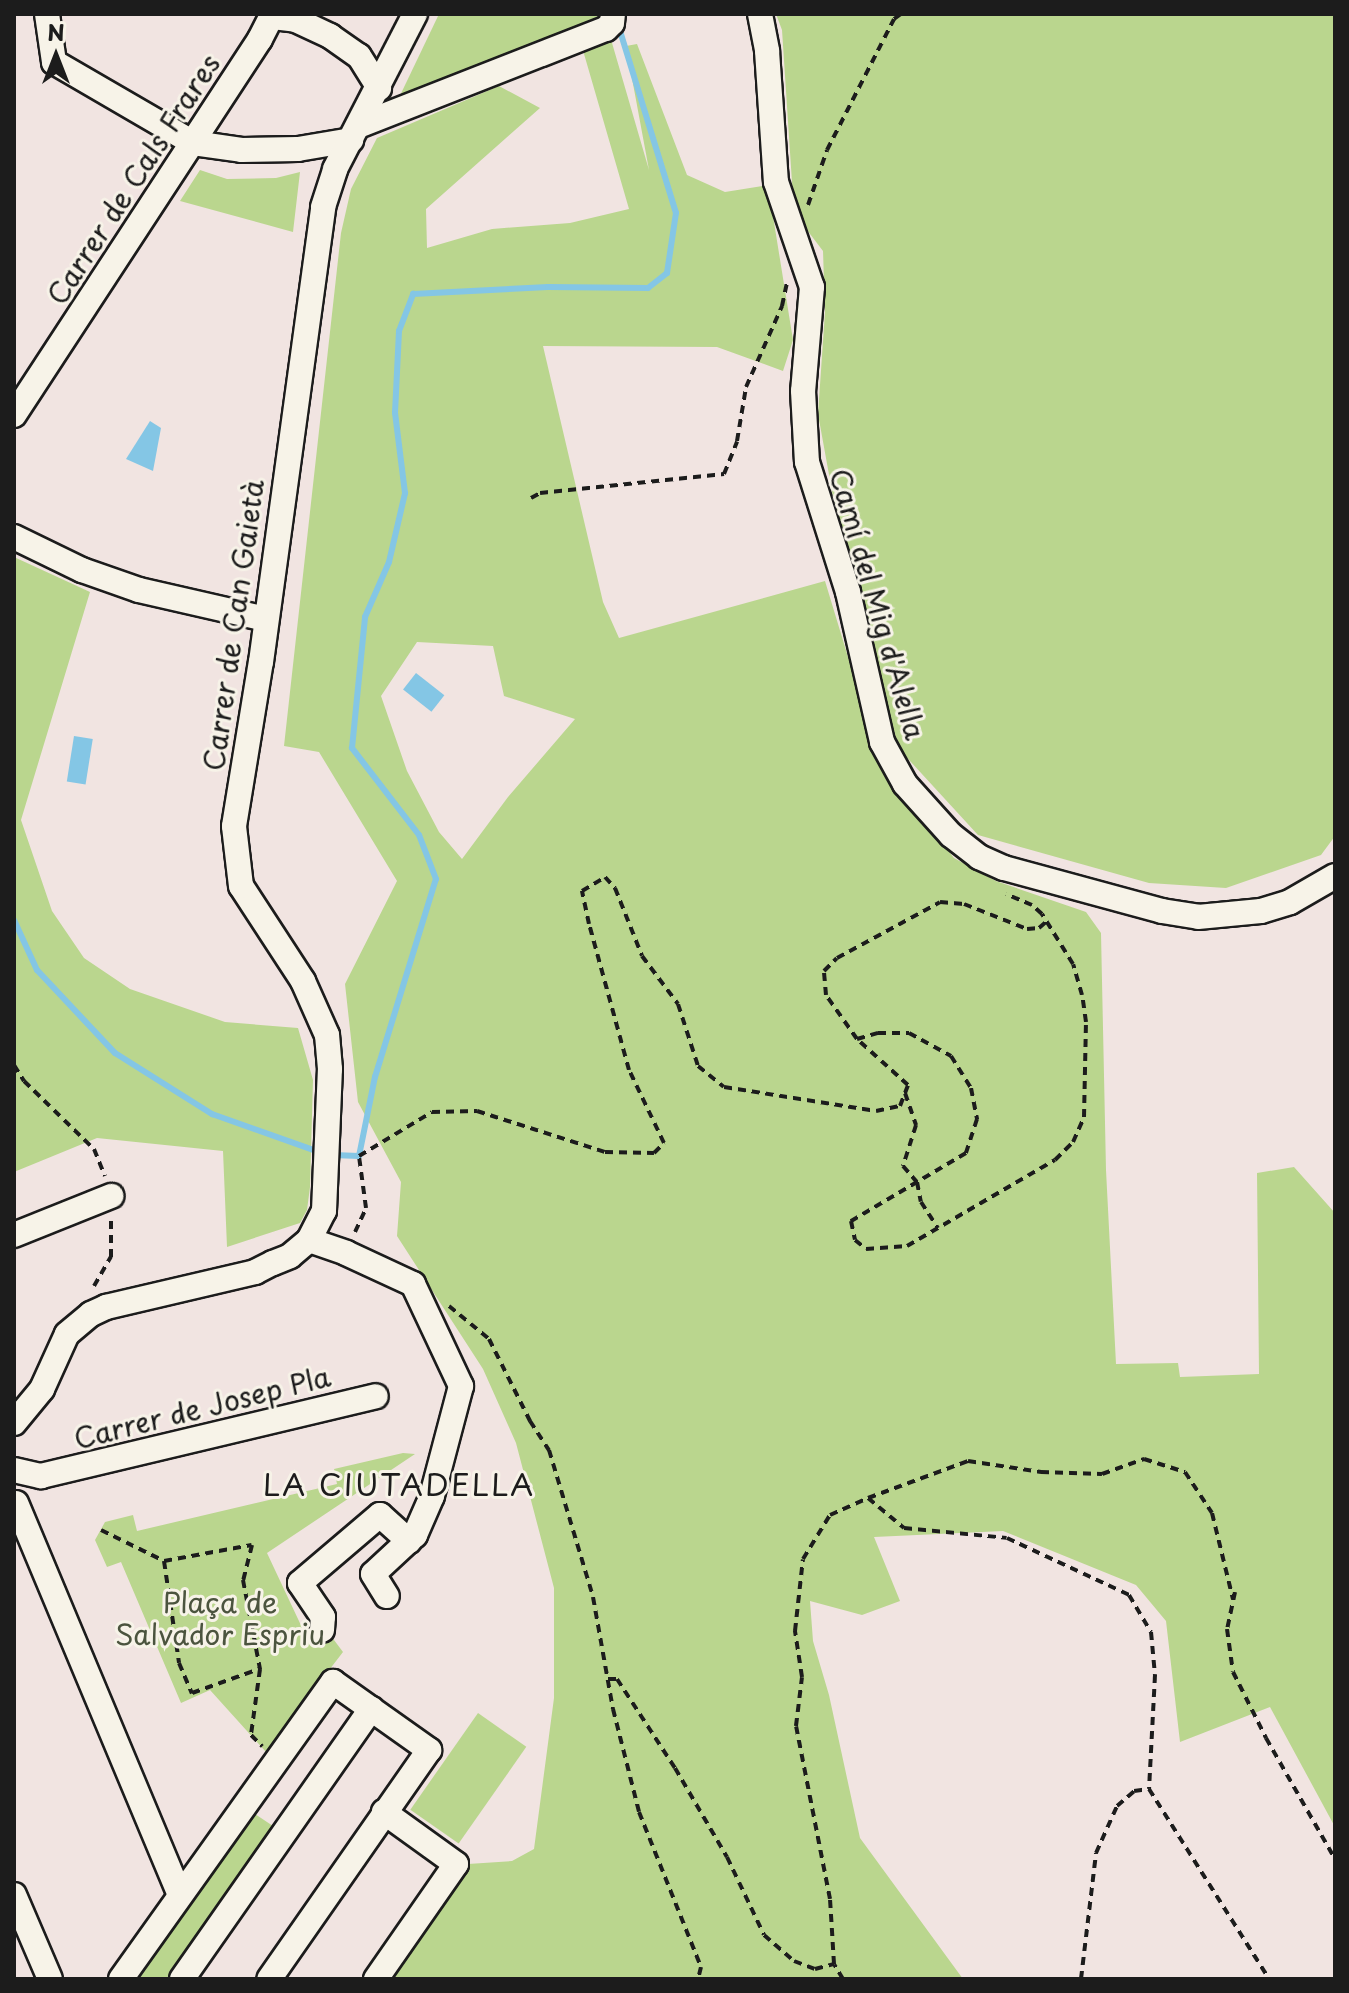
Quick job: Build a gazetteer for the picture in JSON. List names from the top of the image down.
{
  "streets": {
    "street": [
      "Carrer de Cals Frares",
      "Camí del Mig d'Alella",
      "Carrer de Can Gaietà",
      "Carrer de Josep Pla"
    ]
  },
  "districts": ["LA CIUTADELLA"],
  "parks": ["Plaça de Salvador Espriu"],
  "north": "top"
}
